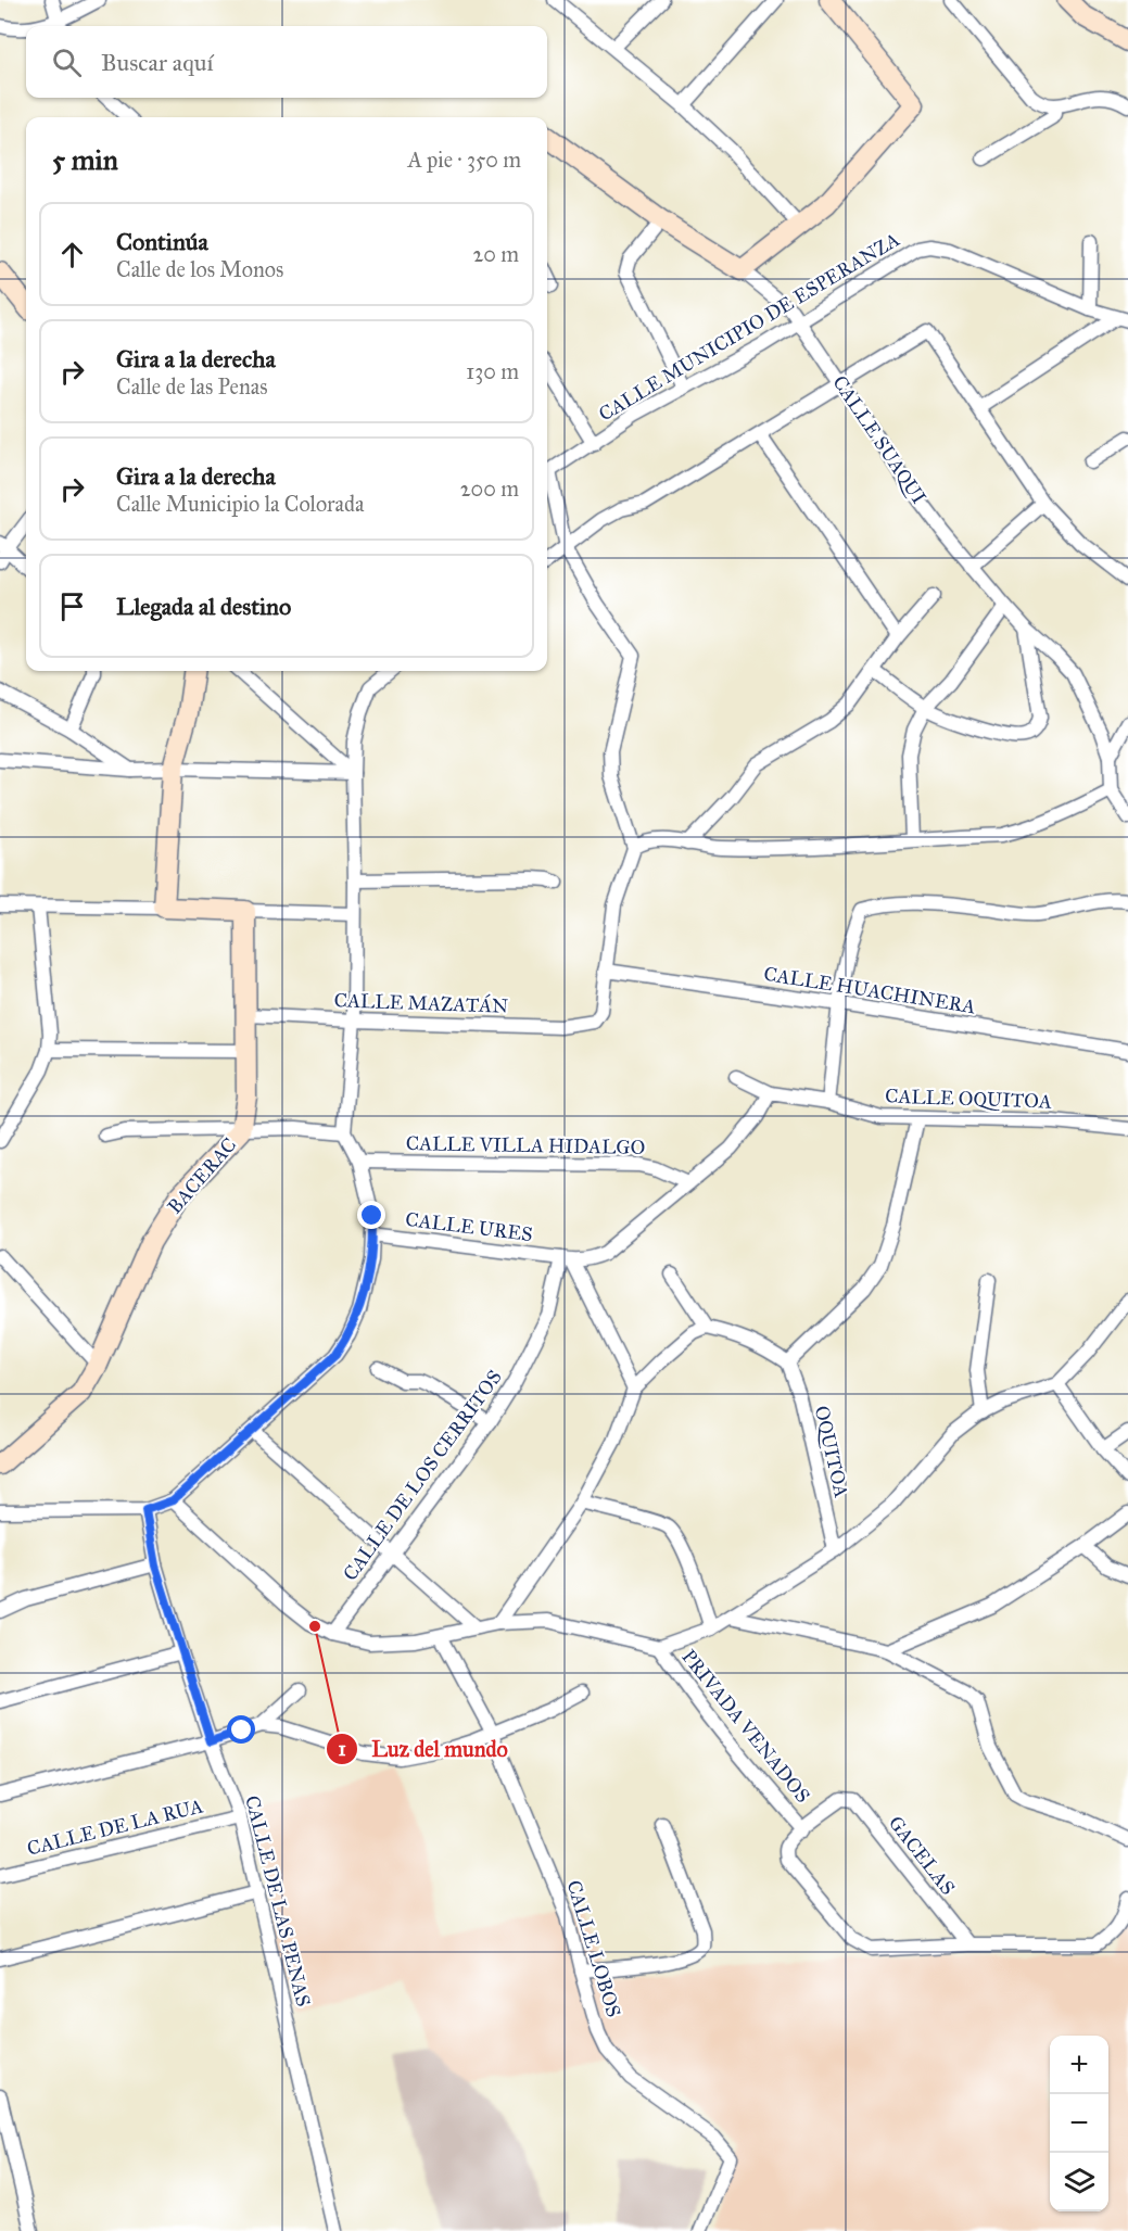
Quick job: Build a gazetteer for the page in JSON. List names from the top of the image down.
{
  "streets": {
    "street": [
      "CALLE MUNICIPIO DE ESPERANZA",
      "CALLE SUAQUI",
      "CALLE HUACHINERA",
      "CALLE MAZATÁN",
      "CALLE OQUITOA",
      "CALLE VILLA HIDALGO",
      "BACERAC",
      "CALLE URES",
      "OQUITOA",
      "CALLE DE LOS CERRITOS",
      "PRIVADA VENADOS",
      "CALLE DE LA RUA",
      "GACELAS",
      "CALLE DE LAS PENAS",
      "CALLE LOBOS"
    ]
  },
  "crossings": [
    ["CALLE MUNICIPIO DE ESPERANZA", "CALLE SUAQUI"],
    ["CALLE HUACHINERA", "CALLE MAZATÁN"],
    ["CALLE MAZATÁN", "BACERAC"],
    ["CALLE URES", "CALLE DE LOS CERRITOS"],
    ["PRIVADA VENADOS", "GACELAS"],
    ["CALLE DE LA RUA", "CALLE DE LAS PENAS"]
  ],
  "places": ["Luz del mundo"],
  "page": {
    "search": "Buscar aquí",
    "heading": ["5 min", "A pie · 350 m"],
    "list": [
      ["Continúa", "Calle de los Monos", "20 m"],
      ["Gira a la derecha", "Calle de las Penas", "130 m"],
      ["Gira a la derecha", "Calle Municipio la Colorada", "200 m"],
      "Llegada al destino"
    ],
    "map_buttons": ["+", "−"]
  }
}
